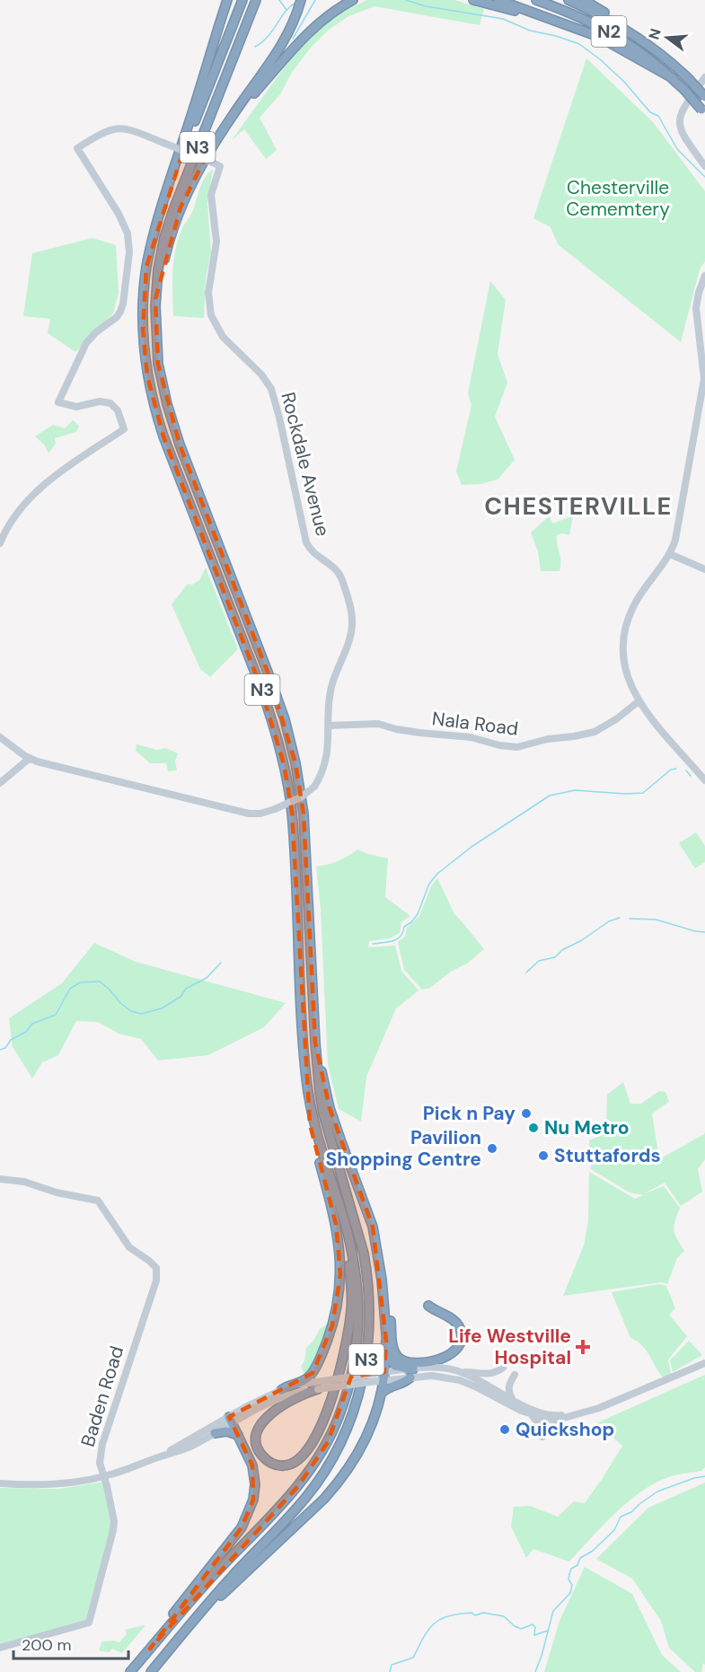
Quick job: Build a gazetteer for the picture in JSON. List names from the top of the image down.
{
  "streets": {
    "highway": ["N2", "N3"],
    "street": ["Rockdale Avenue", "Nala Road", "Baden Road"]
  },
  "crossings": [
    ["Rockdale Avenue", "Nala Road"]
  ],
  "districts": ["CHESTERVILLE"],
  "parks": ["Chesterville Cememtery"],
  "places": {
    "other": [
      "Pick n Pay",
      "Nu Metro",
      "Pavilion Shopping Centre",
      "Stuttafords",
      "Quickshop"
    ],
    "health": ["Life Westville Hospital"]
  },
  "scale_bar": "200 m",
  "north": "left"
}
